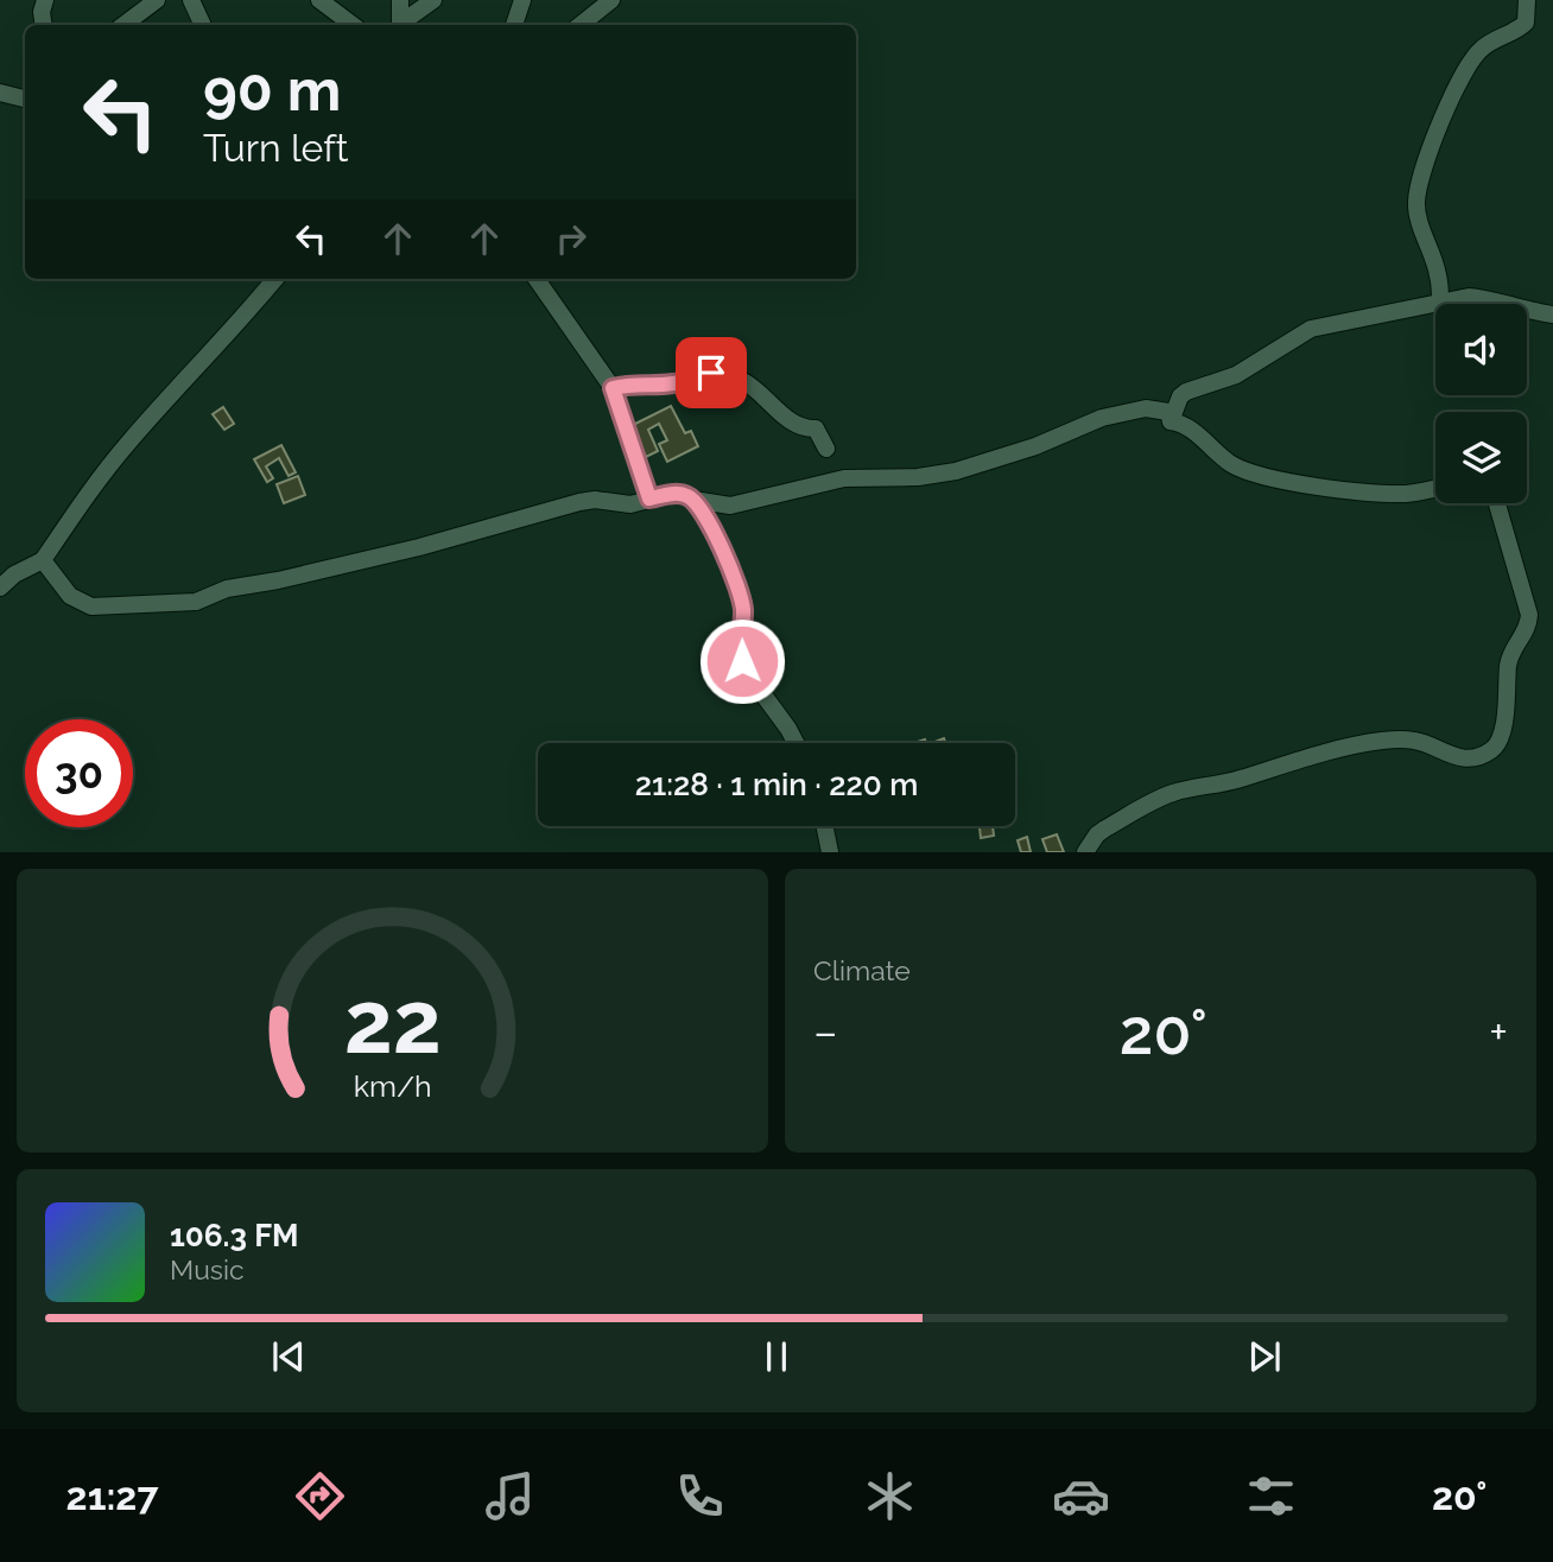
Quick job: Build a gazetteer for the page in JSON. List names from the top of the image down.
{
  "page": {
    "turn": ["90 m", "Turn left"],
    "limit": "30",
    "trip": "21:28 · 1 min · 220 m",
    "tile": "Climate",
    "heat": ["−", "20°", "+"],
    "song": ["106.3 FM", "Music"],
    "tabs": ["21:27", "20°"],
    "gauge": ["22", "km/h"]
  }
}
